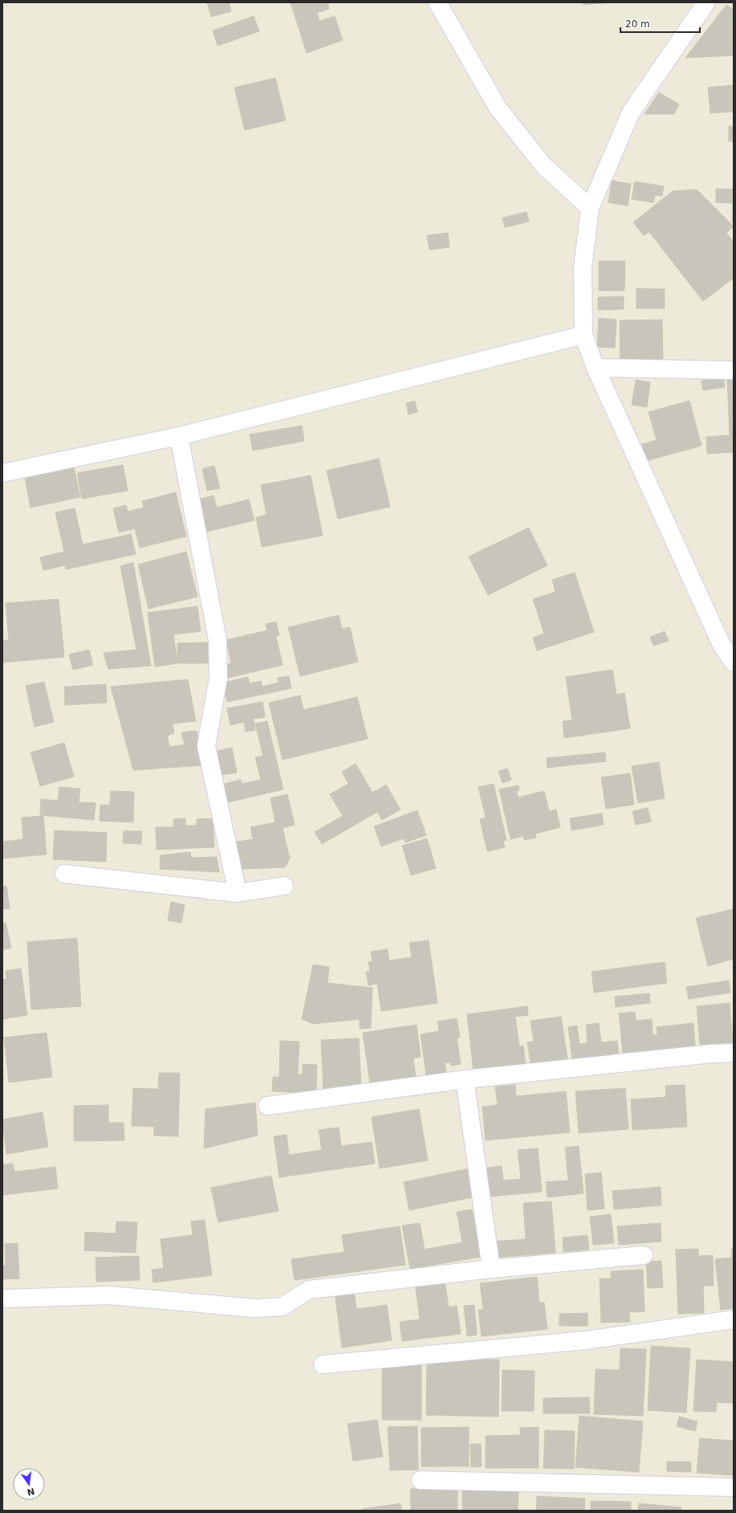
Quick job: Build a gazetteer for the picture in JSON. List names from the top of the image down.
{
  "scale_bar": "20 m",
  "north": "bottom"
}
